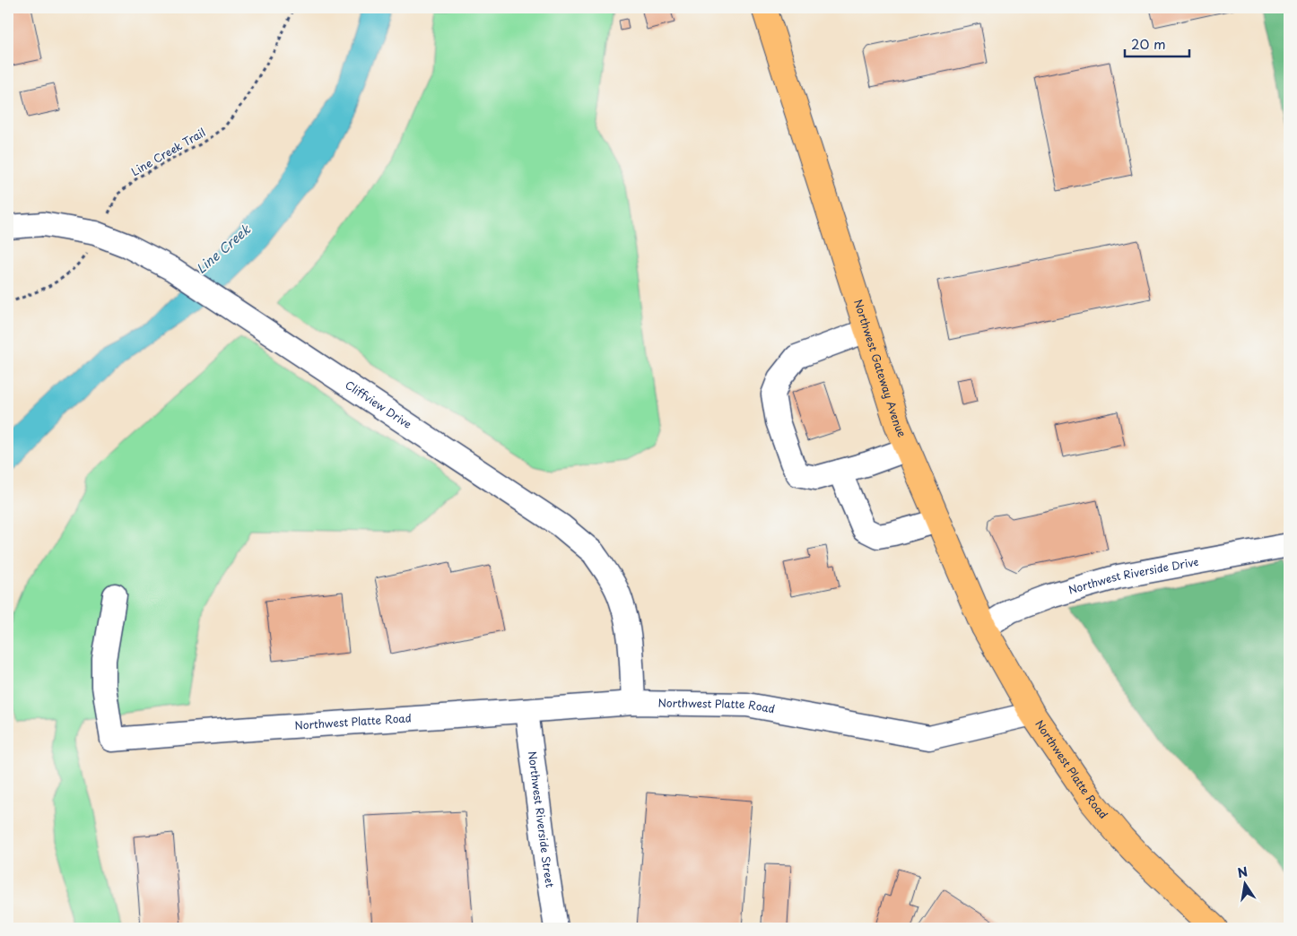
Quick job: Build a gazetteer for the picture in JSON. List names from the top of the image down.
{
  "streets": {
    "main road": ["Northwest Gateway Avenue", "Northwest Platte Road"],
    "street": ["Cliffview Drive", "Northwest Riverside Drive", "Northwest Riverside Street"],
    "path": ["Line Creek Trail"]
  },
  "crossings": [
    ["Northwest Gateway Avenue", "Northwest Riverside Drive"],
    ["Northwest Gateway Avenue", "Northwest Platte Road"],
    ["Cliffview Drive", "Northwest Platte Road"],
    ["Northwest Platte Road", "Northwest Riverside Street"]
  ],
  "water": ["Line Creek"],
  "scale_bar": "20 m",
  "north": "top"
}
